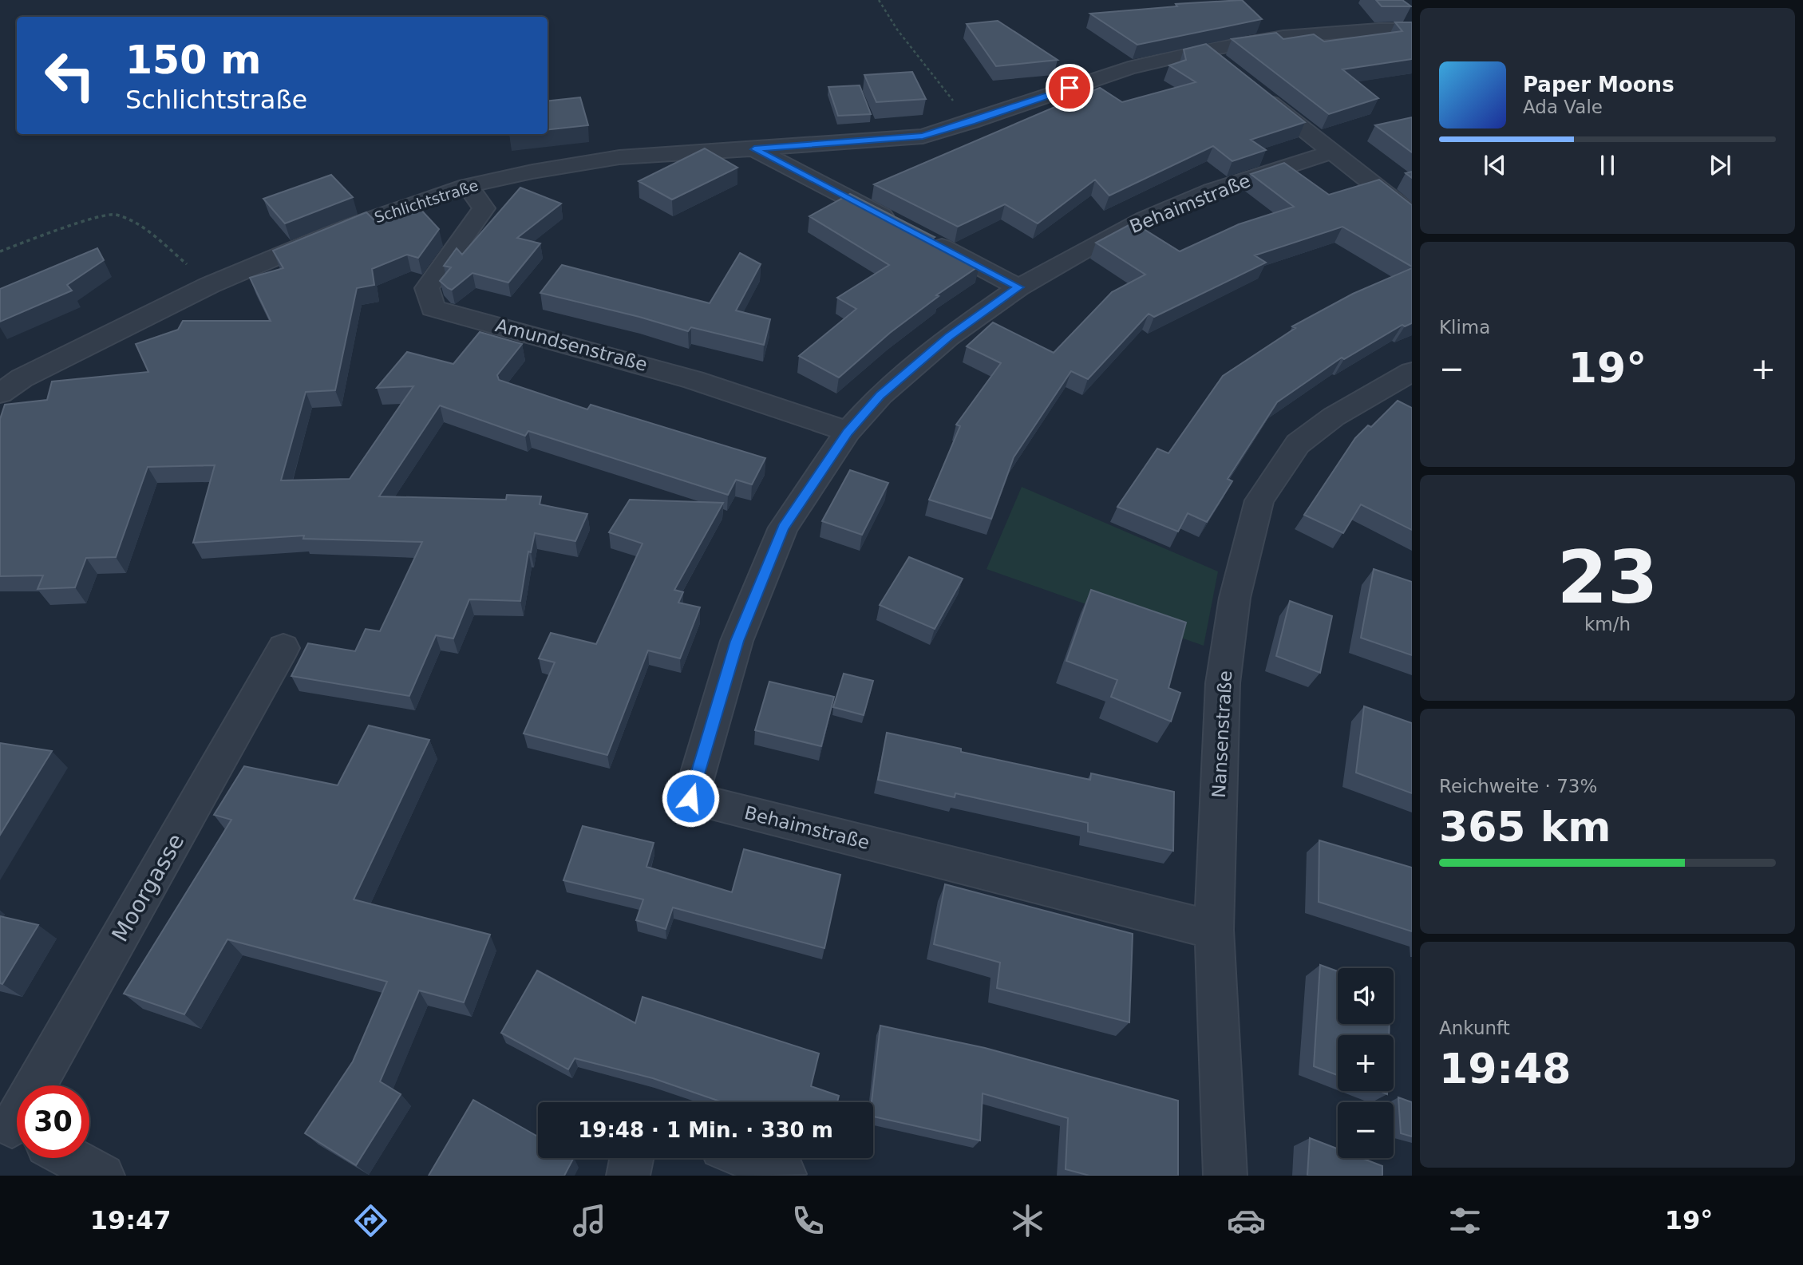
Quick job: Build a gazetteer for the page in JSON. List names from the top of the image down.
{
  "streets": {
    "street": [
      "Schlichtstraße",
      "Behaimstraße",
      "Amundsenstraße",
      "Nansenstraße",
      "Moorgasse"
    ]
  },
  "crossings": [
    ["Schlichtstraße", "Amundsenstraße"],
    ["Behaimstraße", "Amundsenstraße"],
    ["Behaimstraße", "Nansenstraße"]
  ],
  "page": {
    "turn": ["150 m", "Schlichtstraße"],
    "song": ["Paper Moons", "Ada Vale"],
    "tile": [
      "Klima",
      ["23", "km/h"],
      ["Reichweite · 73%", "365 km"],
      ["Ankunft", "19:48"]
    ],
    "heat": ["−", "19°", "+"],
    "map_buttons": ["+", "−"],
    "limit": "30",
    "trip": "19:48 · 1 Min. · 330 m",
    "tabs": ["19:47", "19°"]
  }
}
